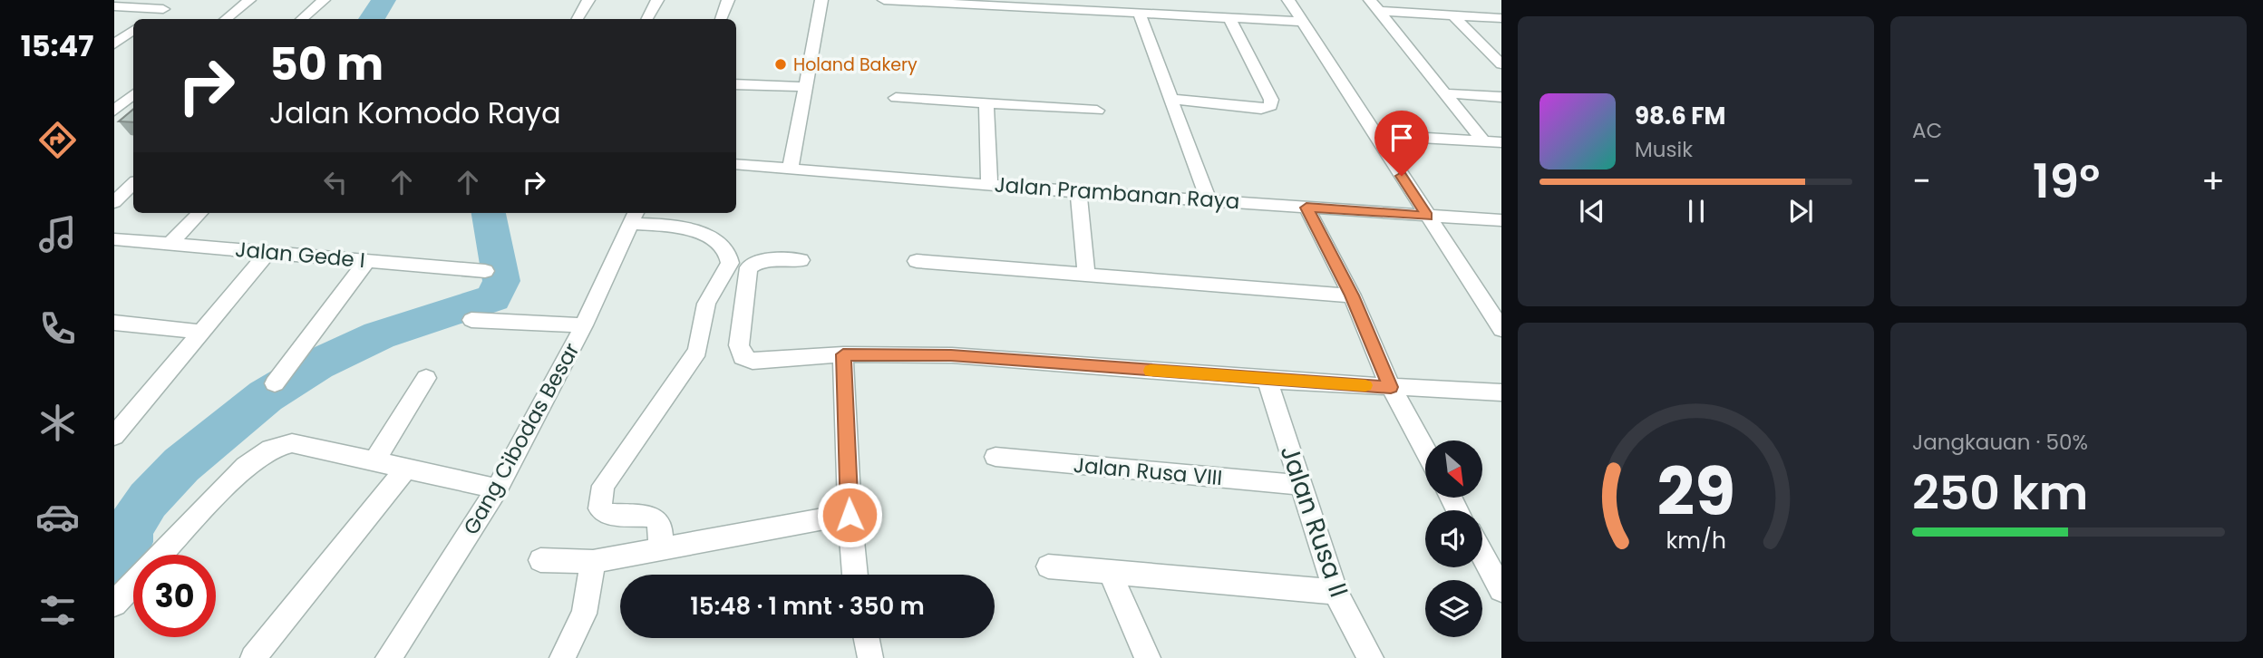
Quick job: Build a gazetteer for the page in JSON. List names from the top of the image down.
{
  "streets": {
    "street": [
      "Jalan Prambanan Raya",
      "Jalan Gede I",
      "Gang Cibodas Besar",
      "Jalan Rusa VIII",
      "Jalan Rusa II"
    ]
  },
  "crossings": [
    ["Jalan Rusa VIII", "Jalan Rusa II"]
  ],
  "places": ["Holand Bakery"],
  "north": "bottom right",
  "page": {
    "tabs": "15:47",
    "tile": [
      "AC",
      ["Jangkauan · 50%", "250 km"]
    ],
    "turn": ["50 m", "Jalan Komodo Raya"],
    "song": ["98.6 FM", "Musik"],
    "heat": ["−", "19°", "+"],
    "limit": "30",
    "trip": "15:48 · 1 mnt · 350 m",
    "gauge": ["29", "km/h"]
  }
}
